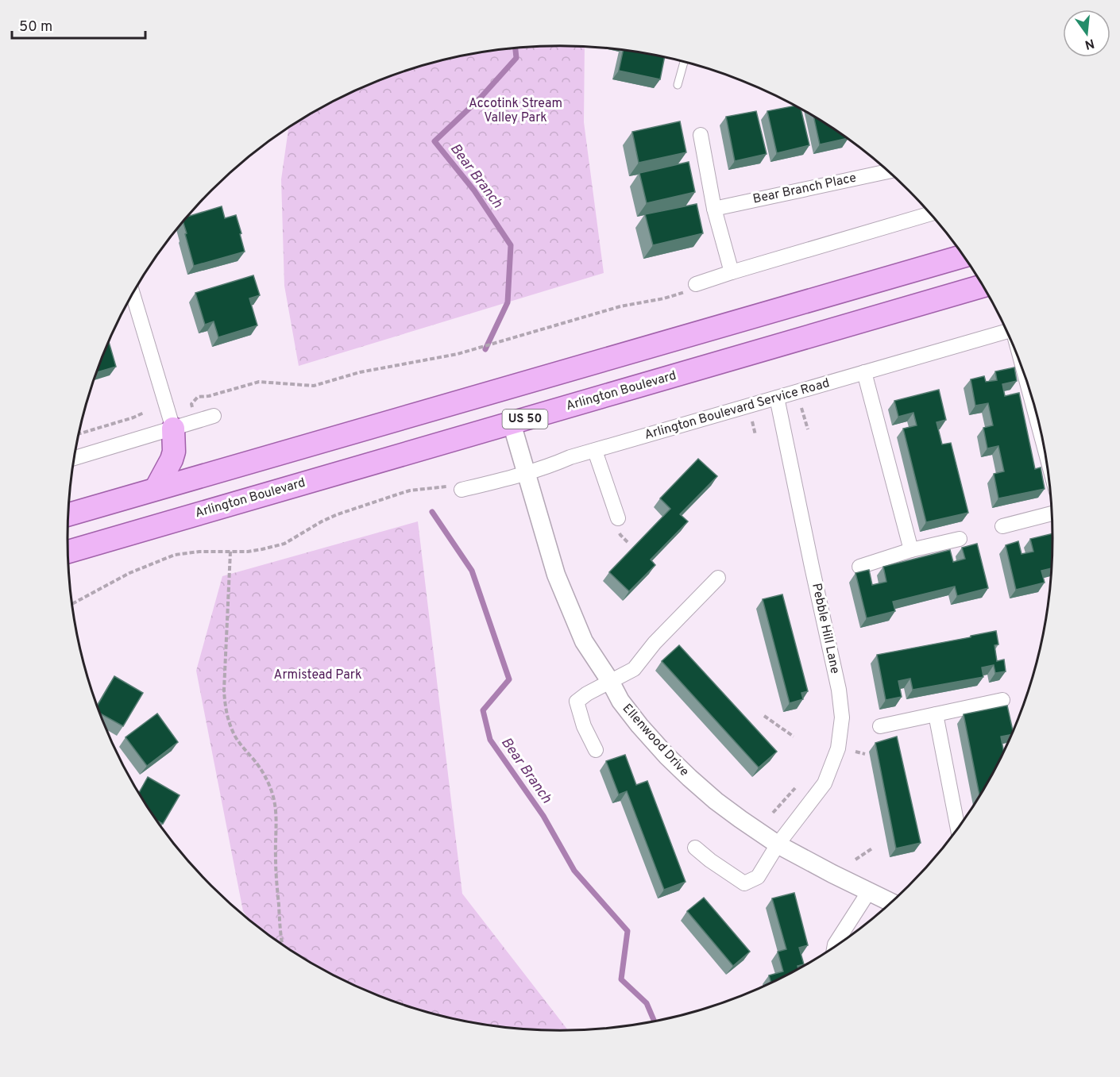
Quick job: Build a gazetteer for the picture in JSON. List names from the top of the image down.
{
  "streets": {
    "main road": ["Arlington Boulevard", "US 50"],
    "street": [
      "Bear Branch Place",
      "Arlington Boulevard Service Road",
      "Pebble Hill Lane",
      "Ellenwood Drive"
    ]
  },
  "crossings": [
    ["Arlington Boulevard", "Ellenwood Drive"],
    ["Arlington Boulevard Service Road", "Pebble Hill Lane"],
    ["Arlington Boulevard Service Road", "Ellenwood Drive"],
    ["Pebble Hill Lane", "Ellenwood Drive"]
  ],
  "water": ["Bear Branch"],
  "parks": ["Accotink Stream Valley Park", "Armistead Park"],
  "scale_bar": "50 m",
  "north": "bottom"
}
